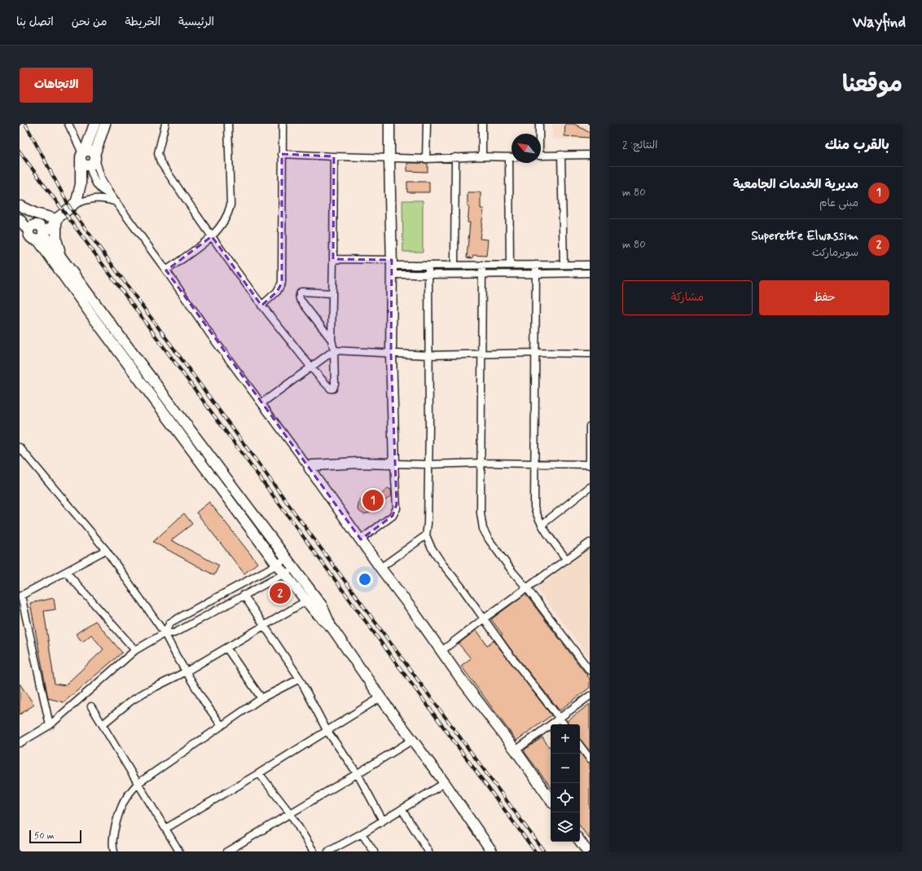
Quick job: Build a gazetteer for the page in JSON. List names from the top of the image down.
{
  "scale_bar": "50 m",
  "north": "top left",
  "page": {
    "header": "Wayfind",
    "nav": [
      "الرئيسية",
      "الخريطة",
      "من نحن",
      "اتصل بنا"
    ],
    "title": "موقعنا",
    "buttons": [
      "الاتجاهات",
      ["حفظ", "مشاركة"]
    ],
    "heading": ["بالقرب منك", "النتائج: 2"],
    "list": [
      {
        "mark": "1",
        "name": "مديرية الخدمات الجامعية",
        "note": "مبنى عام",
        "value": "80 m"
      },
      {
        "mark": "2",
        "name": "Superette Elwassim",
        "note": "سوبرماركت",
        "value": "80 m"
      }
    ],
    "pins": ["1", "2"],
    "map_buttons": ["+", "−"],
    "scale": "50 m"
  }
}
